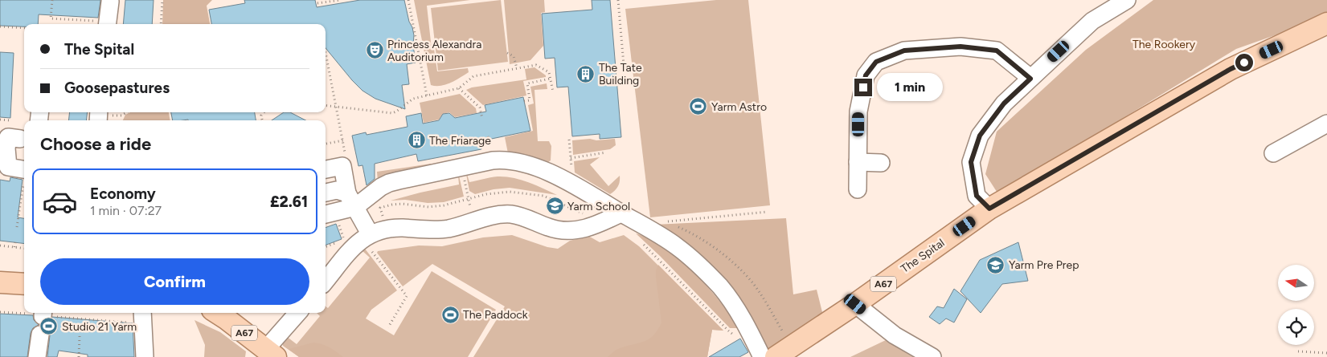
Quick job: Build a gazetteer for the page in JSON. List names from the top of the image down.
{
  "streets": {
    "main road": ["The Spital", "A67"]
  },
  "parks": ["The Rookery"],
  "places": {
    "theatre": ["Princess Alexandra Auditorium"],
    "building": ["The Tate Building", "The Friarage"],
    "sports": ["Yarm Astro", "The Paddock", "Studio 21 Yarm"],
    "school or university": ["Yarm School", "Yarm Pre Prep"]
  },
  "north": "left",
  "page": {
    "banner": ["The Spital", "Goosepastures"],
    "bubble": "1 min",
    "heading": "Choose a ride",
    "list": [
      {
        "name": "Economy",
        "note": "1 min · 07:27",
        "value": "£2.61"
      }
    ],
    "buttons": "Confirm"
  }
}
